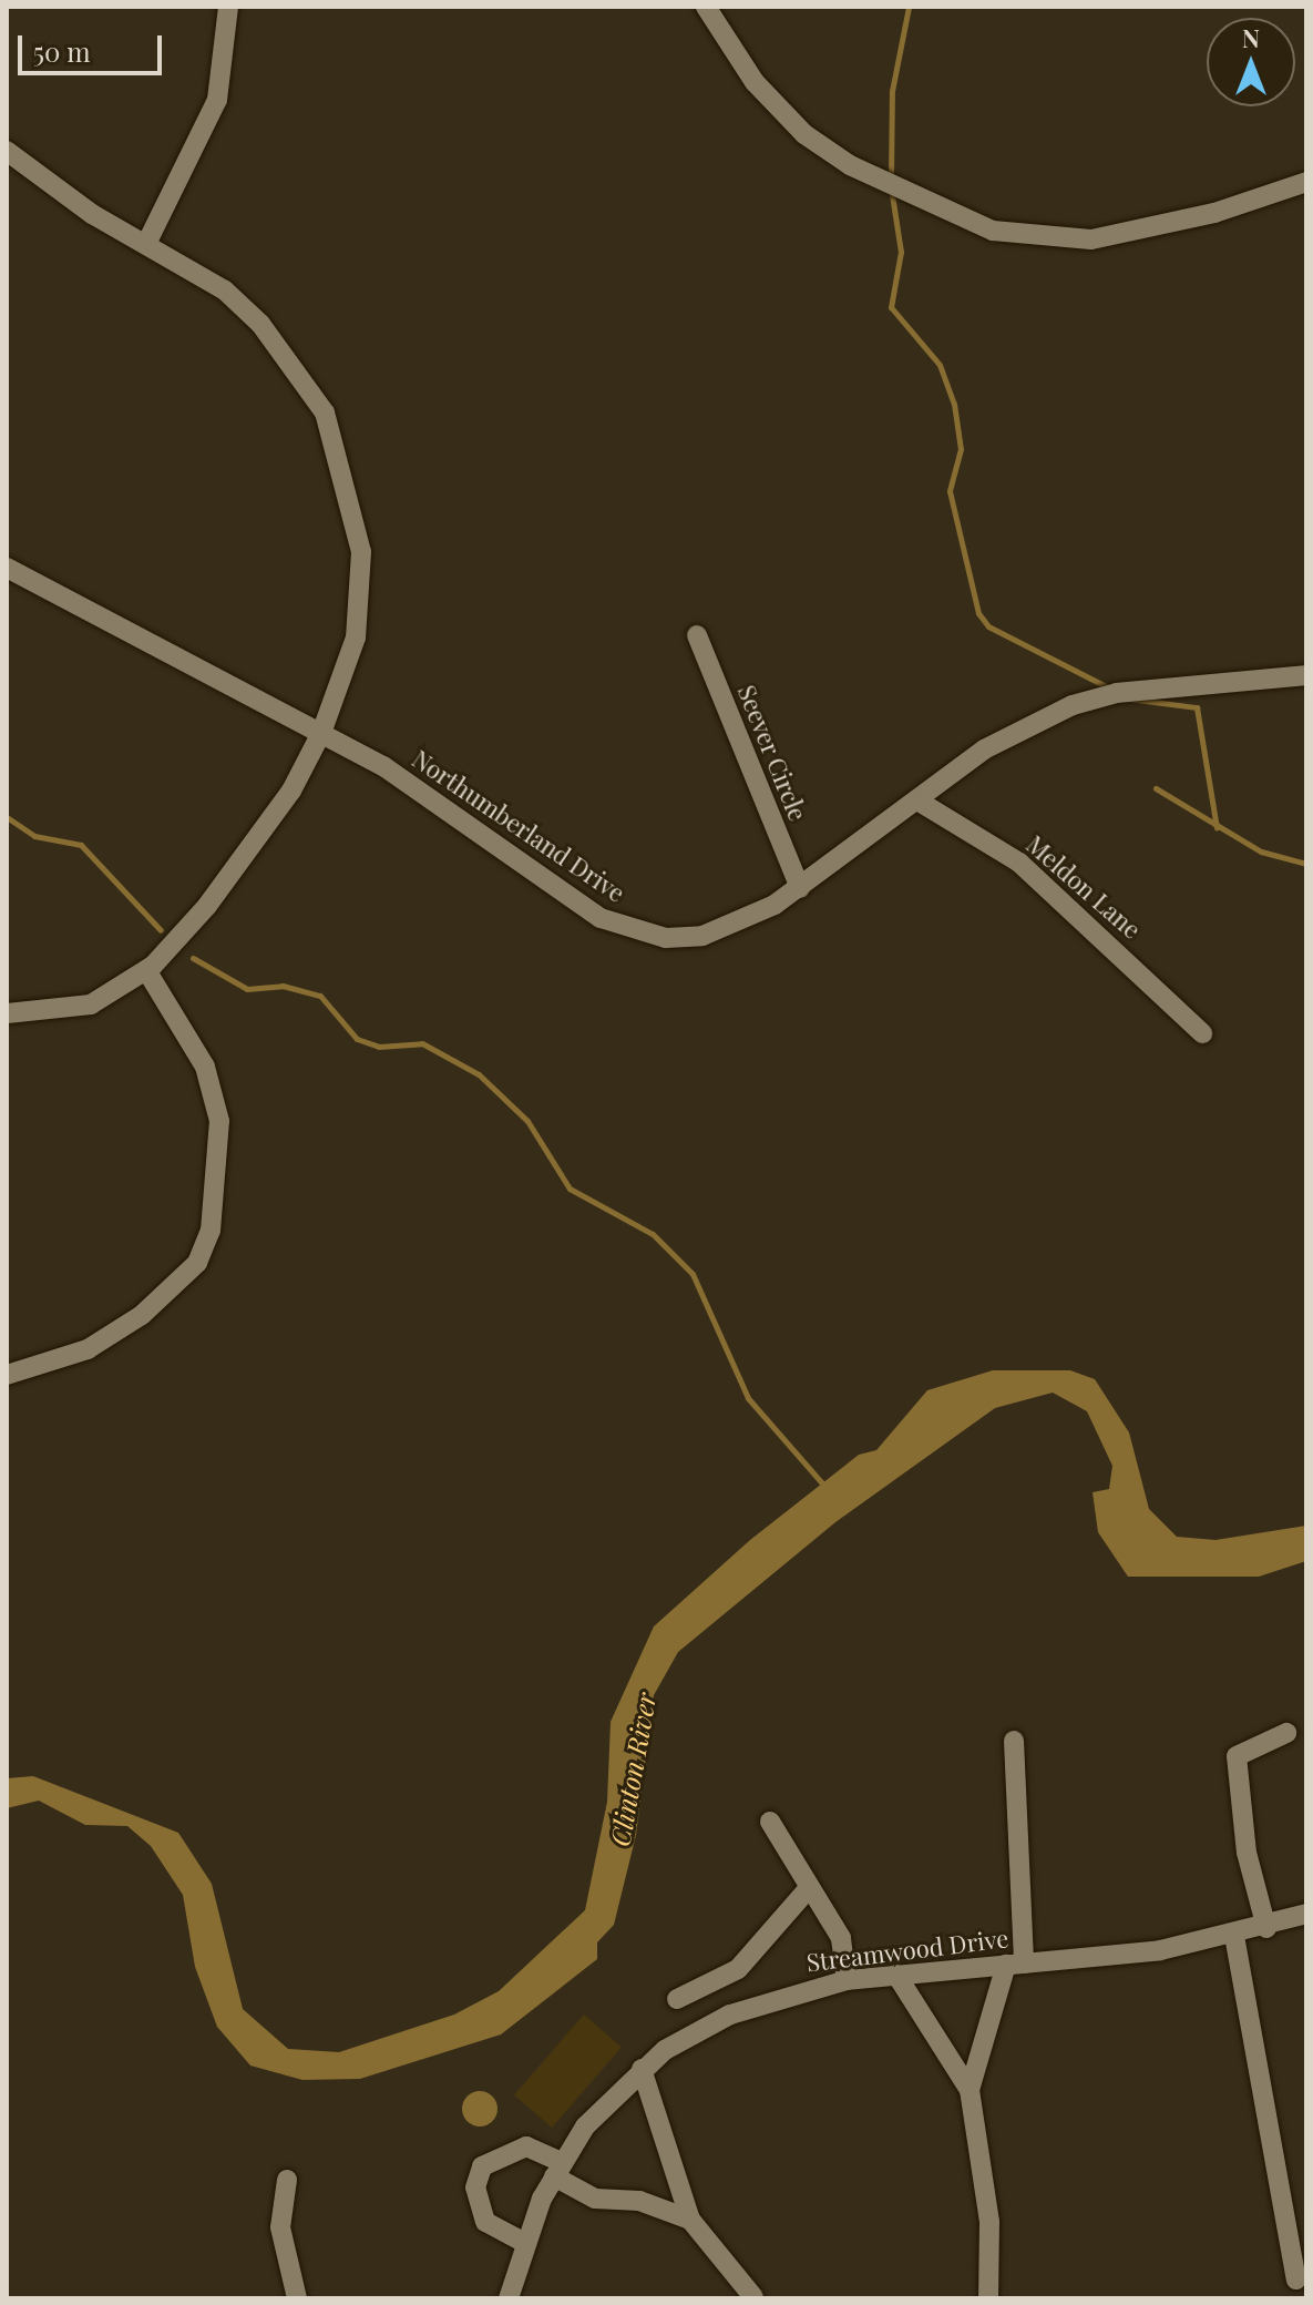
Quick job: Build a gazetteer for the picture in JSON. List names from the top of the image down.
{
  "streets": {
    "street": [
      "Seever Circle",
      "Northumberland Drive",
      "Meldon Lane",
      "Streamwood Drive"
    ]
  },
  "crossings": [
    ["Seever Circle", "Northumberland Drive"],
    ["Northumberland Drive", "Meldon Lane"]
  ],
  "water": ["Clinton River"],
  "scale_bar": "50 m",
  "north": "top"
}
